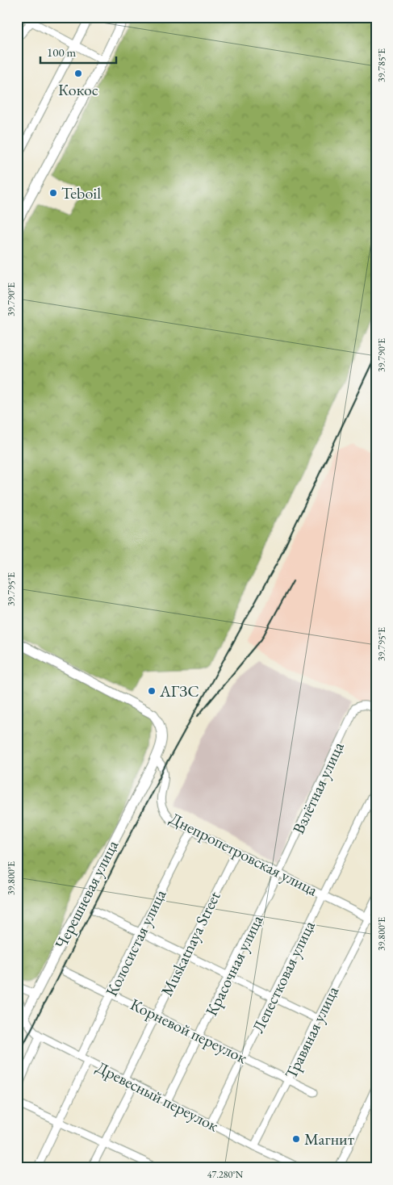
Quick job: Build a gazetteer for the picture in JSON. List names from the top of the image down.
{
  "streets": {
    "main road": ["Черешневая улица"],
    "street": [
      "Взлётная улица",
      "Днепропетровская улица",
      "Колосистая улица",
      "Muskatnaya Street",
      "Красочная улица",
      "Лепестковая улица",
      "Корневой переулок",
      "Травяная улица",
      "Древесный переулок"
    ]
  },
  "crossings": [
    ["Взлётная улица", "Днепропетровская улица"],
    ["Взлётная улица", "Красочная улица"],
    ["Днепропетровская улица", "Черешневая улица"],
    ["Днепропетровская улица", "Колосистая улица"],
    ["Днепропетровская улица", "Muskatnaya Street"],
    ["Днепропетровская улица", "Красочная улица"],
    ["Днепропетровская улица", "Лепестковая улица"],
    ["Днепропетровская улица", "Травяная улица"],
    ["Черешневая улица", "Древесный переулок"],
    ["Колосистая улица", "Корневой переулок"],
    ["Колосистая улица", "Древесный переулок"],
    ["Muskatnaya Street", "Корневой переулок"],
    ["Muskatnaya Street", "Древесный переулок"],
    ["Красочная улица", "Корневой переулок"],
    ["Красочная улица", "Древесный переулок"],
    ["Лепестковая улица", "Корневой переулок"],
    ["Лепестковая улица", "Древесный переулок"],
    ["Корневой переулок", "Травяная улица"],
    ["Травяная улица", "Древесный переулок"]
  ],
  "places": [
    "Кокос",
    "Teboil",
    "АГЗС",
    "Магнит"
  ],
  "scale_bar": "100 m",
  "coordinates": [
    "39.785°E",
    "39.790°E",
    "39.795°E",
    "39.800°E",
    "47.280°N"
  ]
}
